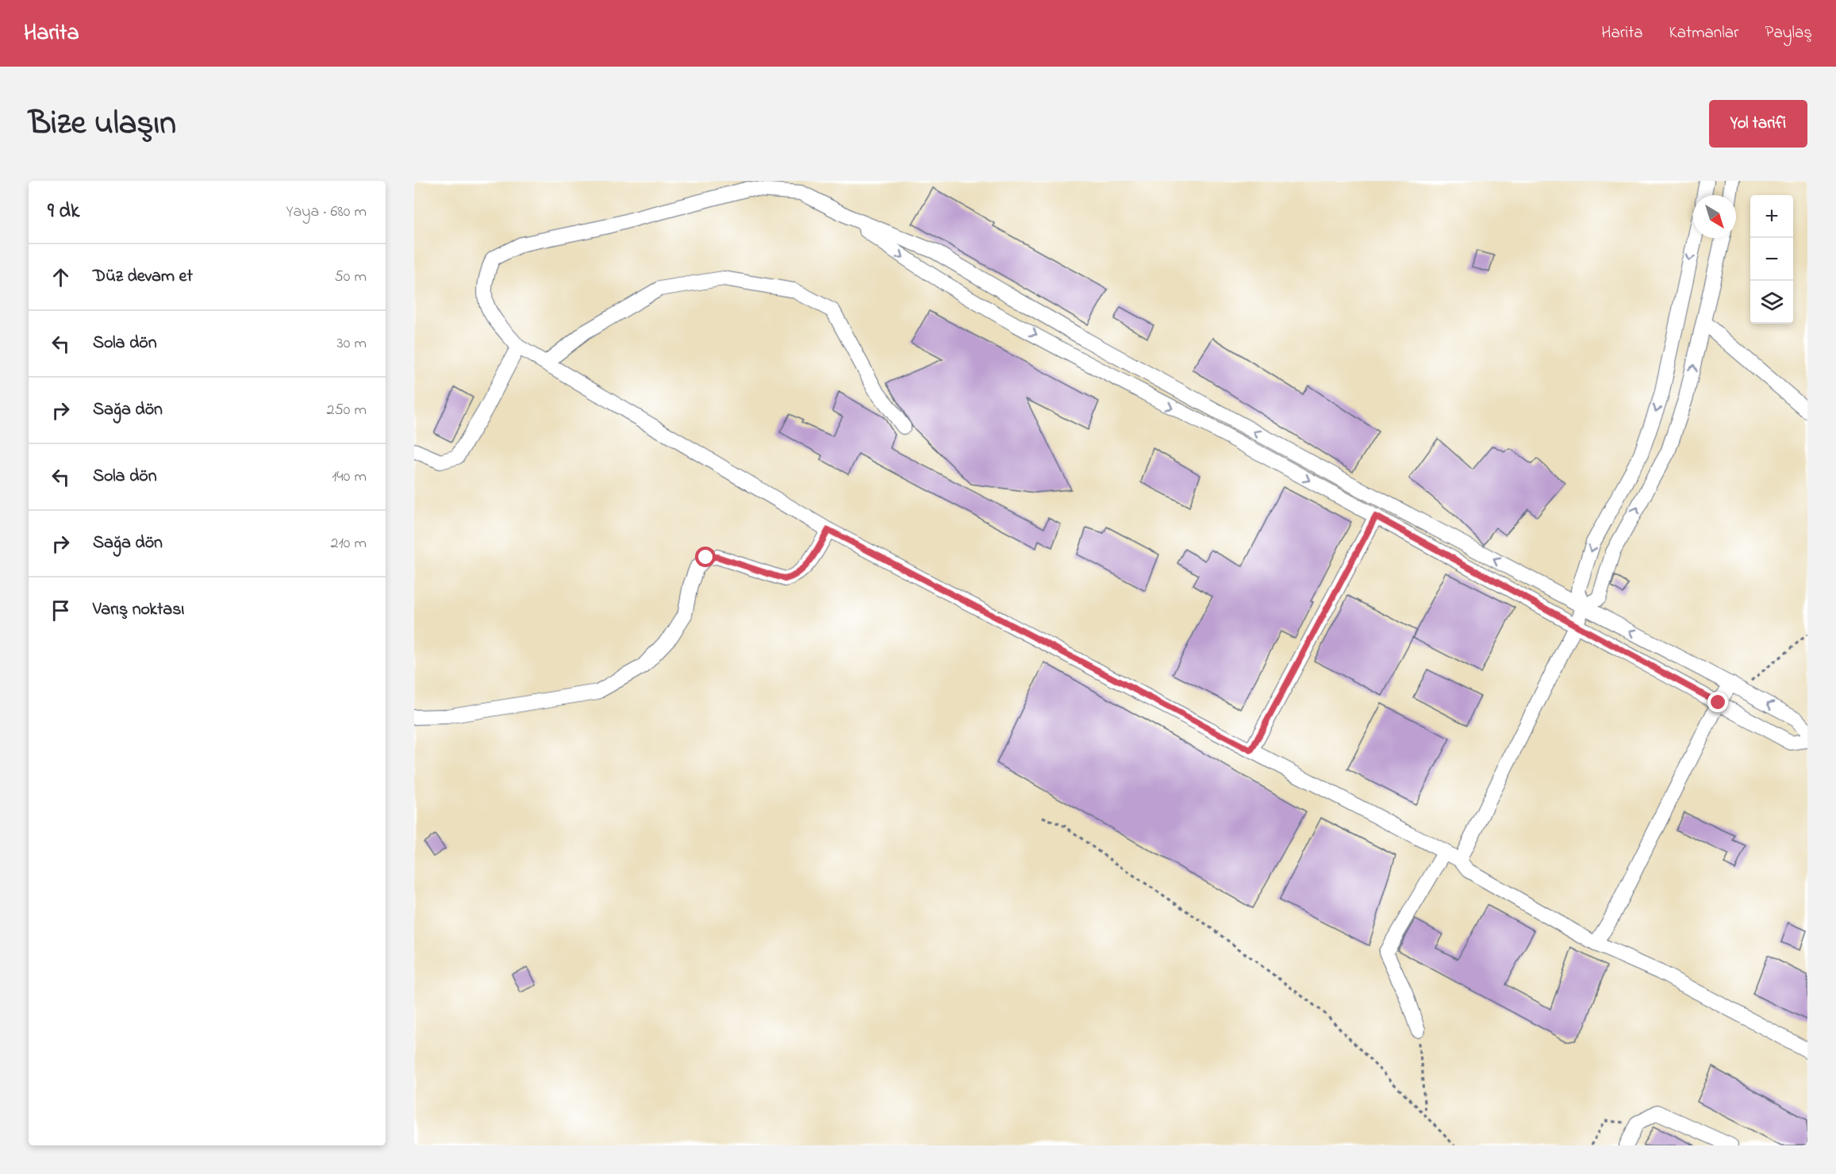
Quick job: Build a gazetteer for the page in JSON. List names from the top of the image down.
{
  "north": "bottom right",
  "page": {
    "header": "Harita",
    "nav": ["Harita", "Katmanlar", "Paylaş"],
    "title": "Bize ulaşın",
    "buttons": "Yol tarifi",
    "heading": ["9 dk", "Yaya · 680 m"],
    "map_buttons": ["+", "−"],
    "list": [
      ["Düz devam et", "50 m"],
      ["Sola dön", "30 m"],
      ["Sağa dön", "250 m"],
      ["Sola dön", "140 m"],
      ["Sağa dön", "210 m"],
      "Varış noktası"
    ]
  }
}
